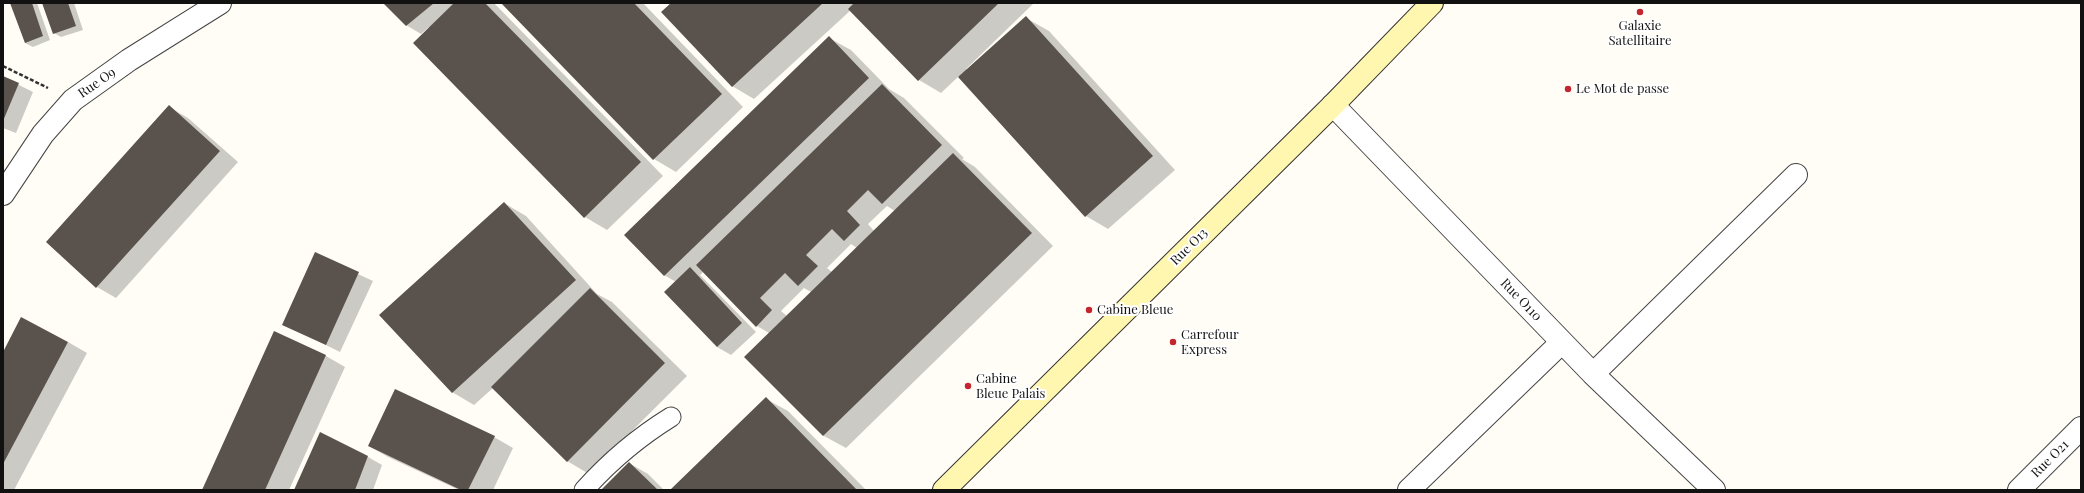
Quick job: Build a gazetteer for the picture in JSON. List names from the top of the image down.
{
  "streets": {
    "main road": ["Rue O13"],
    "street": ["Rue O9", "Rue O110", "Rue O21"]
  },
  "crossings": [
    ["Rue O13", "Rue O110"]
  ],
  "places": [
    "Galaxie Satellitaire",
    "Le Mot de passe",
    "Cabine Bleue",
    "Carrefour Express",
    "Cabine Bleue Palais"
  ]
}
